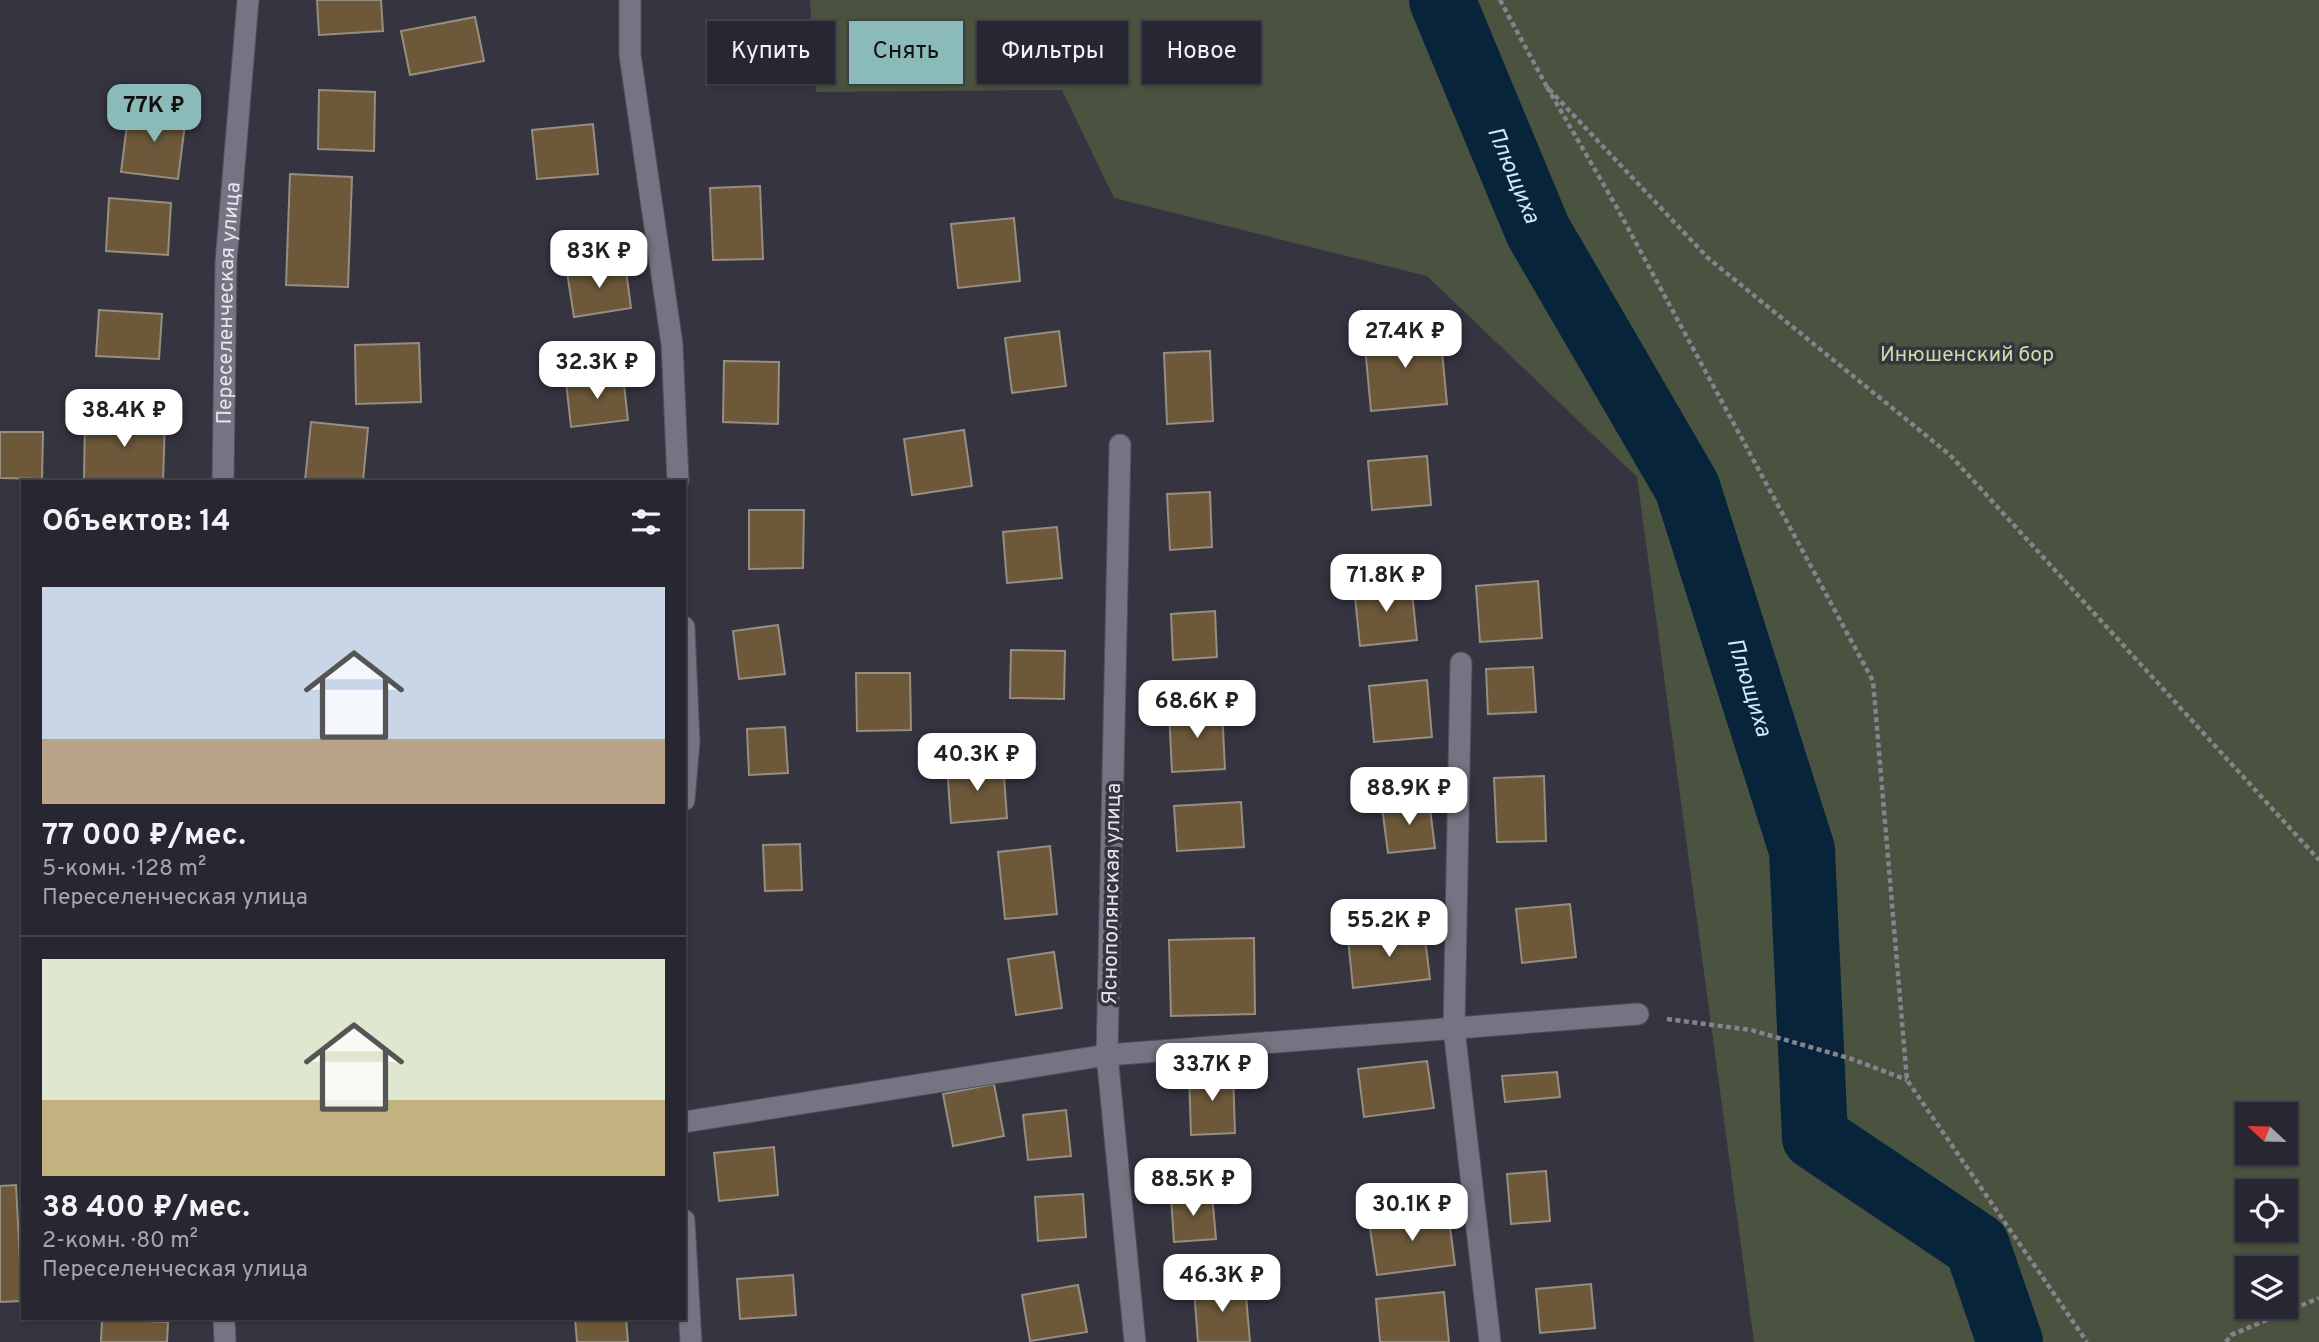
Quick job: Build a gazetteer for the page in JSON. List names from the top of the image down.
{
  "streets": {
    "street": ["Переселенческая улица", "Яснополянская улица"]
  },
  "water": ["Плющиха"],
  "parks": ["Инюшенский бор"],
  "north": "left",
  "page": {
    "chip": [
      "Купить",
      "Снять",
      "Фильтры",
      "Новое"
    ],
    "price": [
      "77K ₽",
      "83K ₽",
      "27.4K ₽",
      "32.3K ₽",
      "38.4K ₽",
      "71.8K ₽",
      "68.6K ₽",
      "40.3K ₽",
      "88.9K ₽",
      "55.2K ₽",
      "33.7K ₽",
      "88.5K ₽",
      "30.1K ₽",
      "46.3K ₽"
    ],
    "heading": "Объектов: 14",
    "list": [
      {
        "name": "77 000 ₽/мес.",
        "note": "5-комн. · 128 m² · Переселенческая улица"
      },
      {
        "name": "38 400 ₽/мес.",
        "note": "2-комн. · 80 m² · Переселенческая улица"
      }
    ]
  }
}
